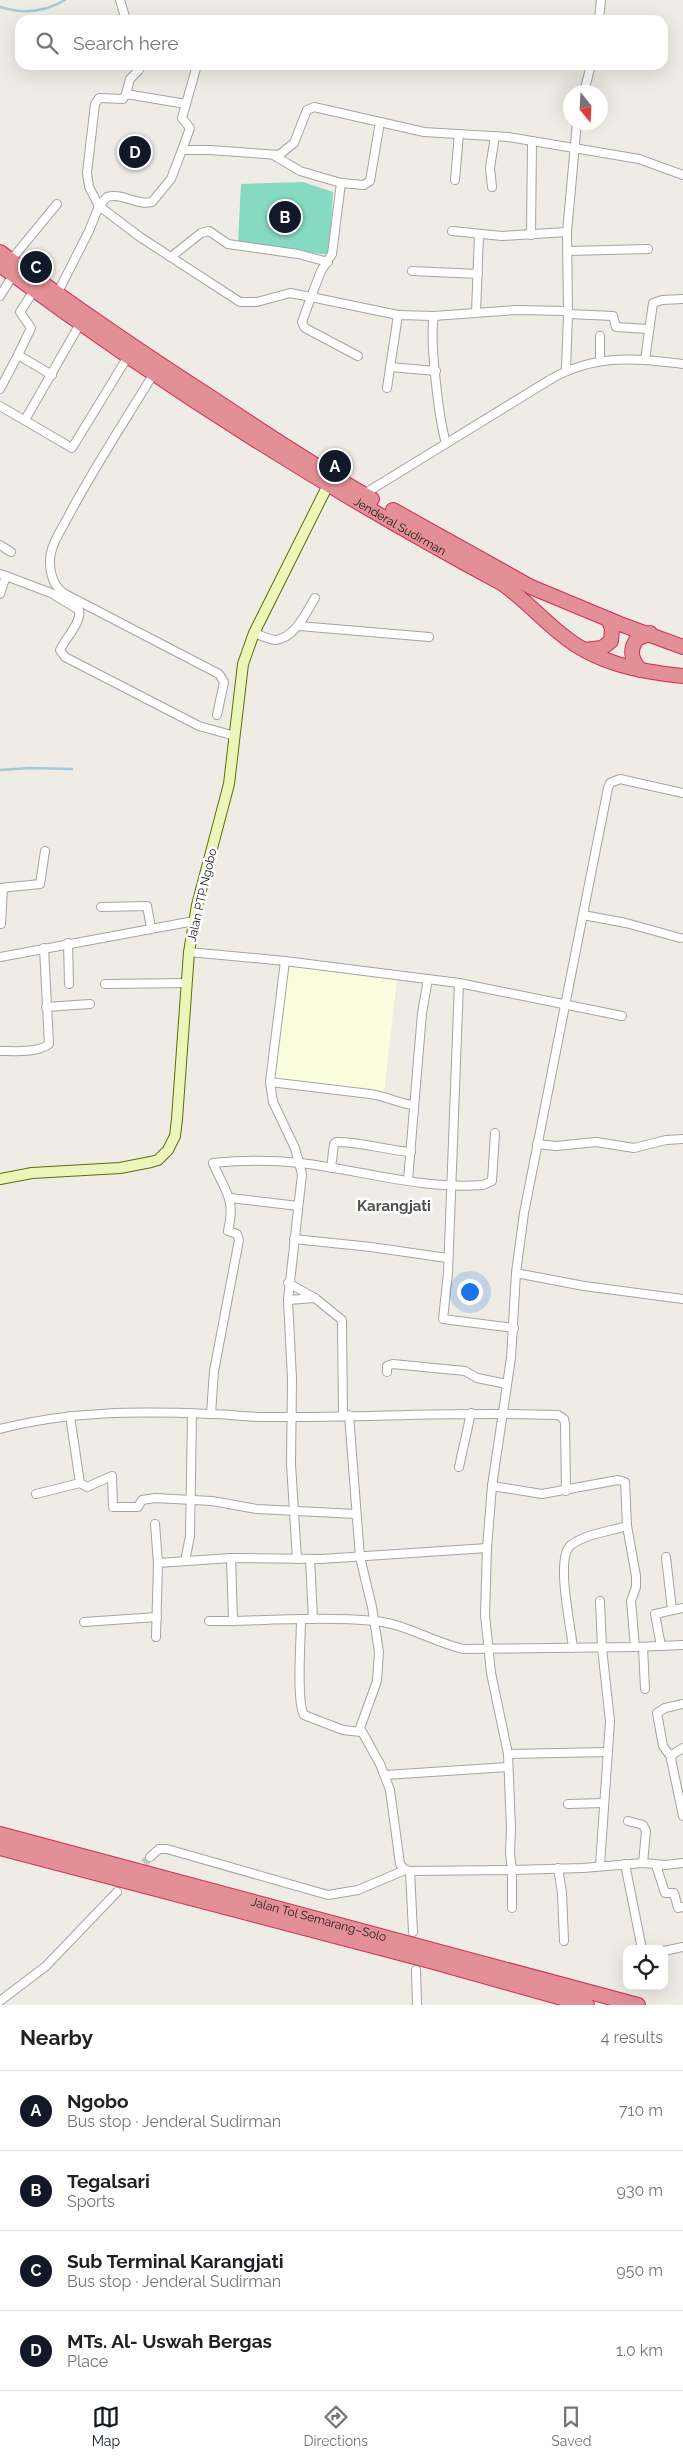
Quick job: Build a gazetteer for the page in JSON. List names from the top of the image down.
{
  "streets": {
    "highway": ["Jenderal Sudirman", "Jalan Tol Semarang–Solo"],
    "main road": ["Jalan PTP Ngobo"]
  },
  "crossings": [
    ["Jenderal Sudirman", "Jalan PTP Ngobo"]
  ],
  "districts": ["Karangjati"],
  "north": "bottom",
  "page": {
    "search": "Search here",
    "pins": [
      "D",
      "B",
      "C",
      "A"
    ],
    "heading": ["Nearby", "4 results"],
    "list": [
      {
        "mark": "A",
        "name": "Ngobo",
        "note": "Bus stop · Jenderal Sudirman",
        "value": "710 m"
      },
      {
        "mark": "B",
        "name": "Tegalsari",
        "note": "Sports",
        "value": "930 m"
      },
      {
        "mark": "C",
        "name": "Sub Terminal Karangjati",
        "note": "Bus stop · Jenderal Sudirman",
        "value": "950 m"
      },
      {
        "mark": "D",
        "name": "MTs. Al- Uswah Bergas",
        "note": "Place",
        "value": "1.0 km"
      }
    ],
    "nav": ["Map", "Directions", "Saved"]
  }
}
